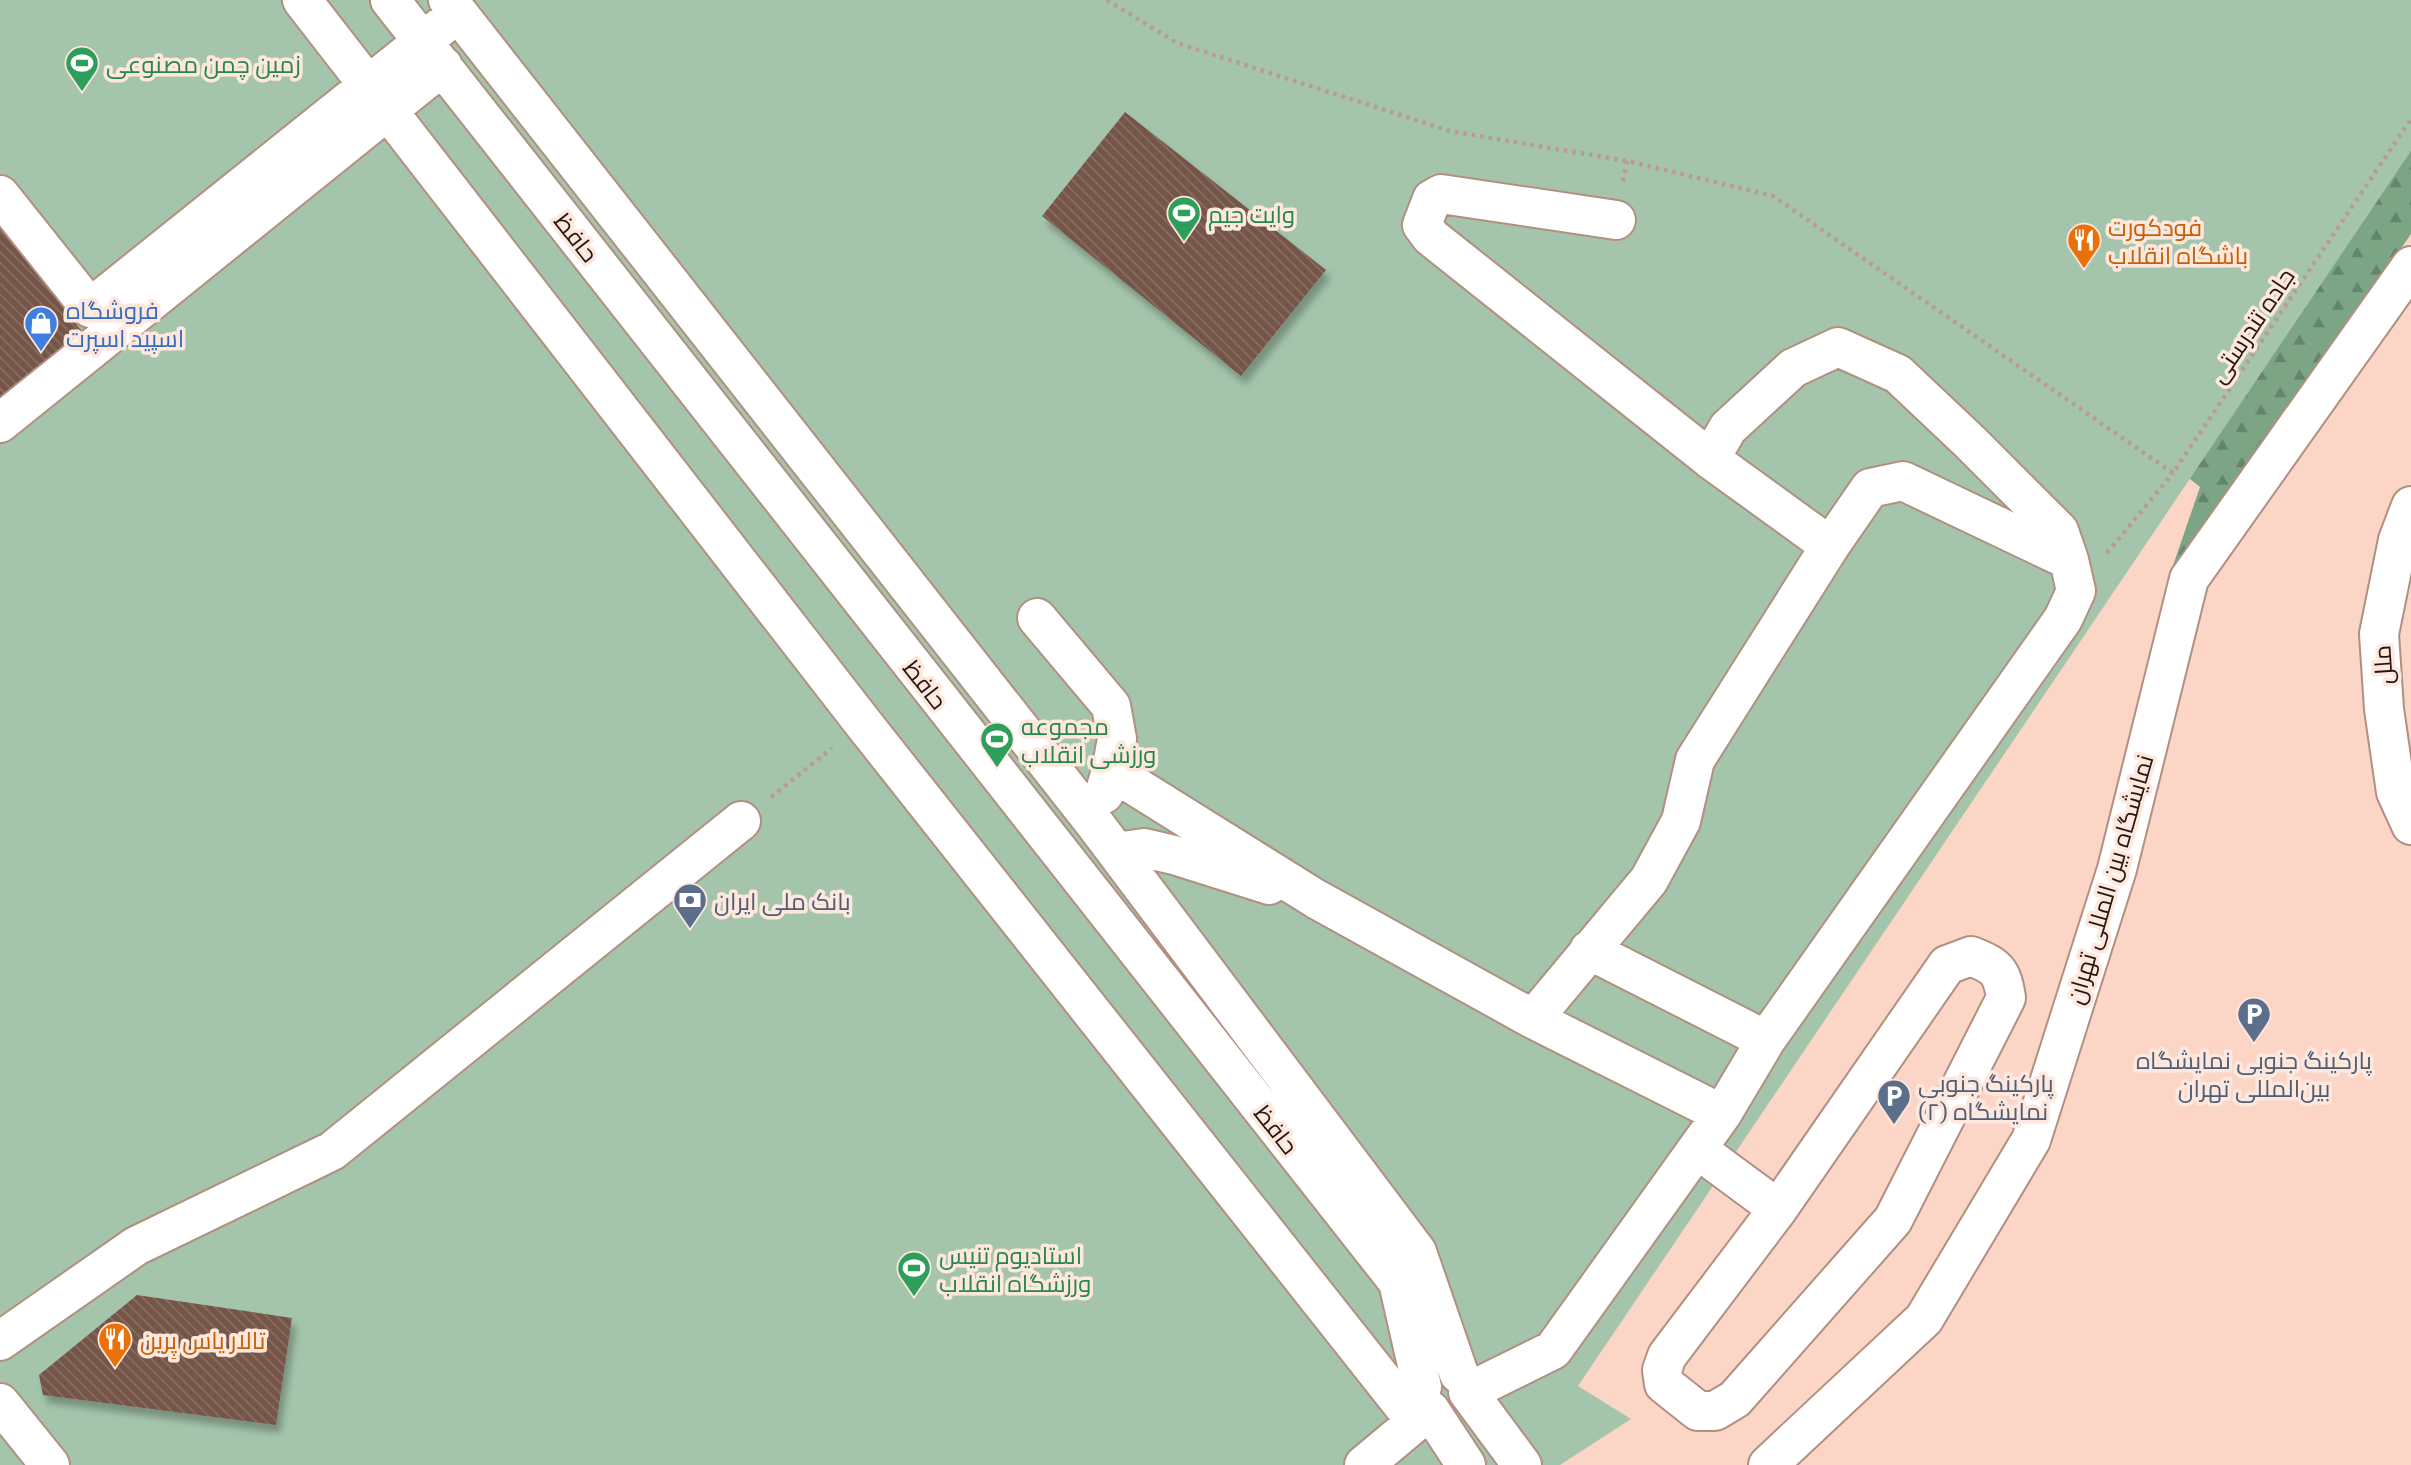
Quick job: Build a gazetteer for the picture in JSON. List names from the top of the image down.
{
  "streets": {
    "street": ["حافظ", "ملل", "نمایشگاه بین المللی تهران"],
    "path": ["جاده تندرستی"]
  },
  "places": {
    "sports": [
      "زمین چمن مصنوعی",
      "وایت جیم",
      "مجموعه ورزشی انقلاب",
      "استادیوم تنیس ورزشگاه انقلاب"
    ],
    "restaurant": ["فودکورت باشگاه انقلاب", "تالار یاس پِرین"],
    "shop": ["فروشگاه اسپید اسپرت"],
    "bank": ["بانک ملی ایران"],
    "parking": ["پارکینگ جنوبی نمایشگاه بین‌المللی تهران", "پارکینگ جنوبی نمایشگاه (۲)"]
  }
}
